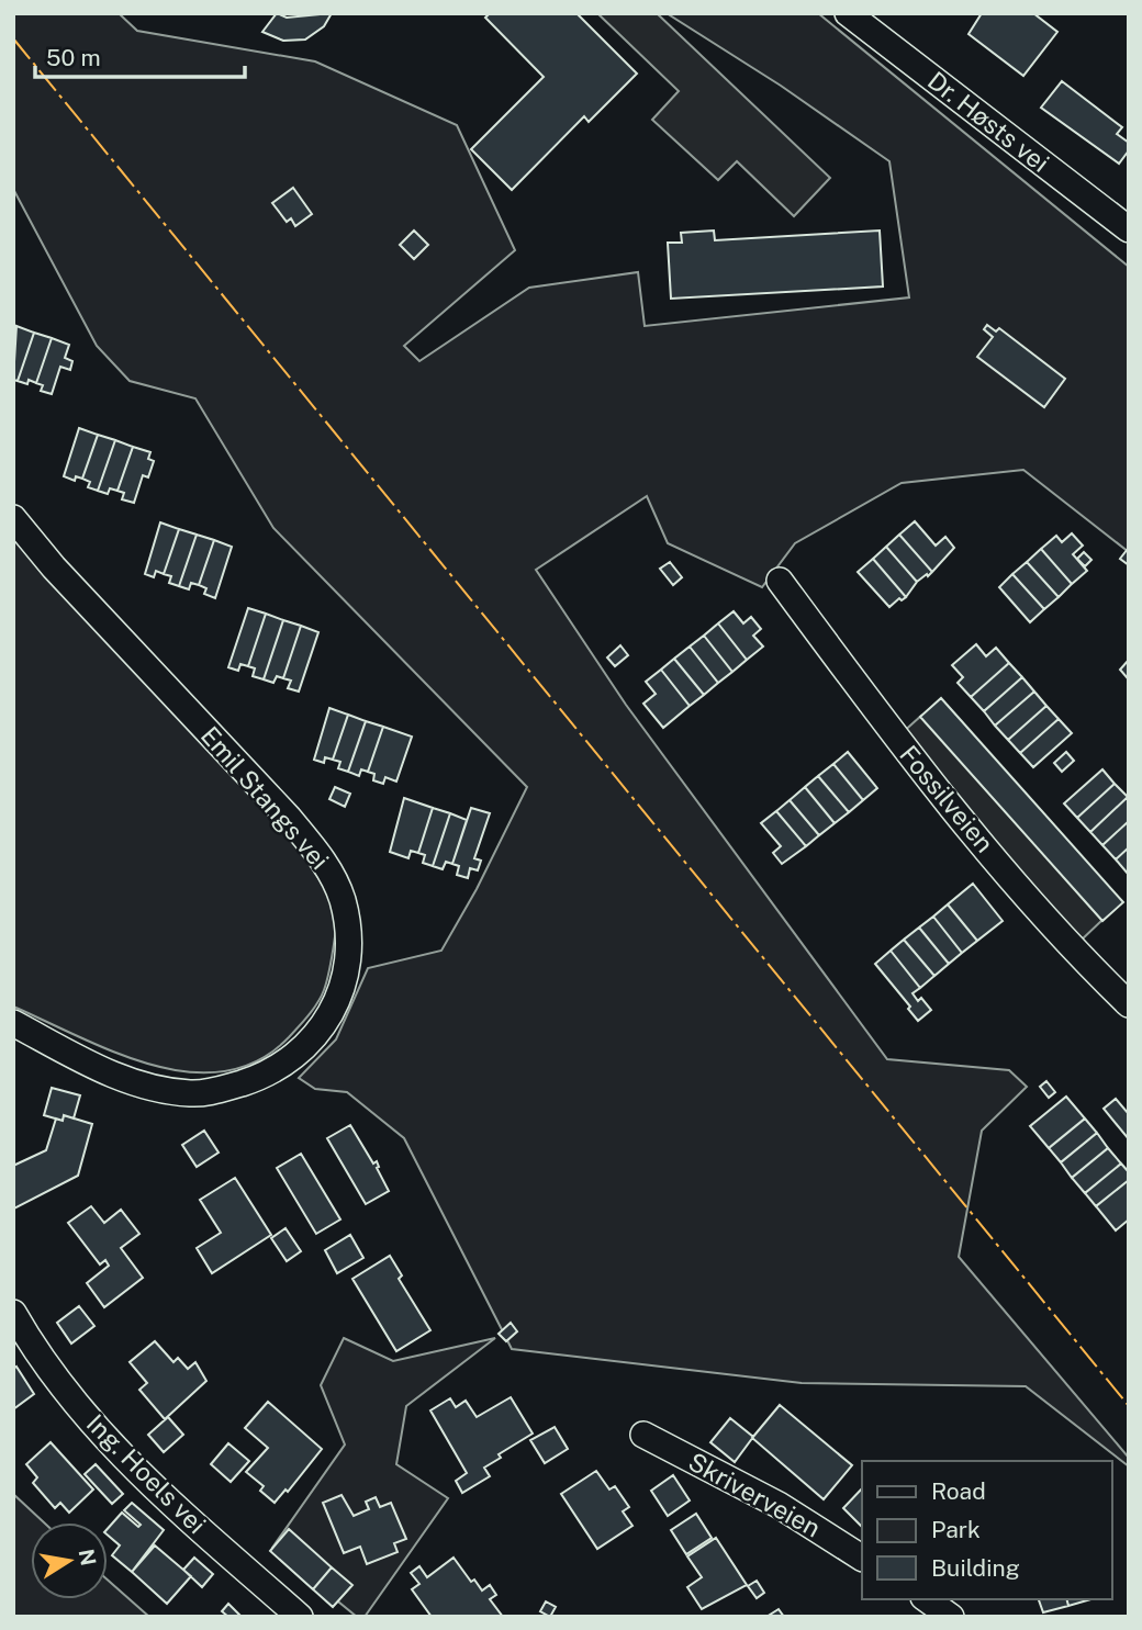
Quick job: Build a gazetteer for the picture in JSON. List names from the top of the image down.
{
  "streets": {
    "street": [
      "Dr. Høsts vei",
      "Emil Stangs vei",
      "Fossilveien",
      "Ing. Hoels vei",
      "Skriverveien"
    ]
  },
  "legend": ["Road", "Park", "Building"],
  "scale_bar": "50 m",
  "north": "right"
}
